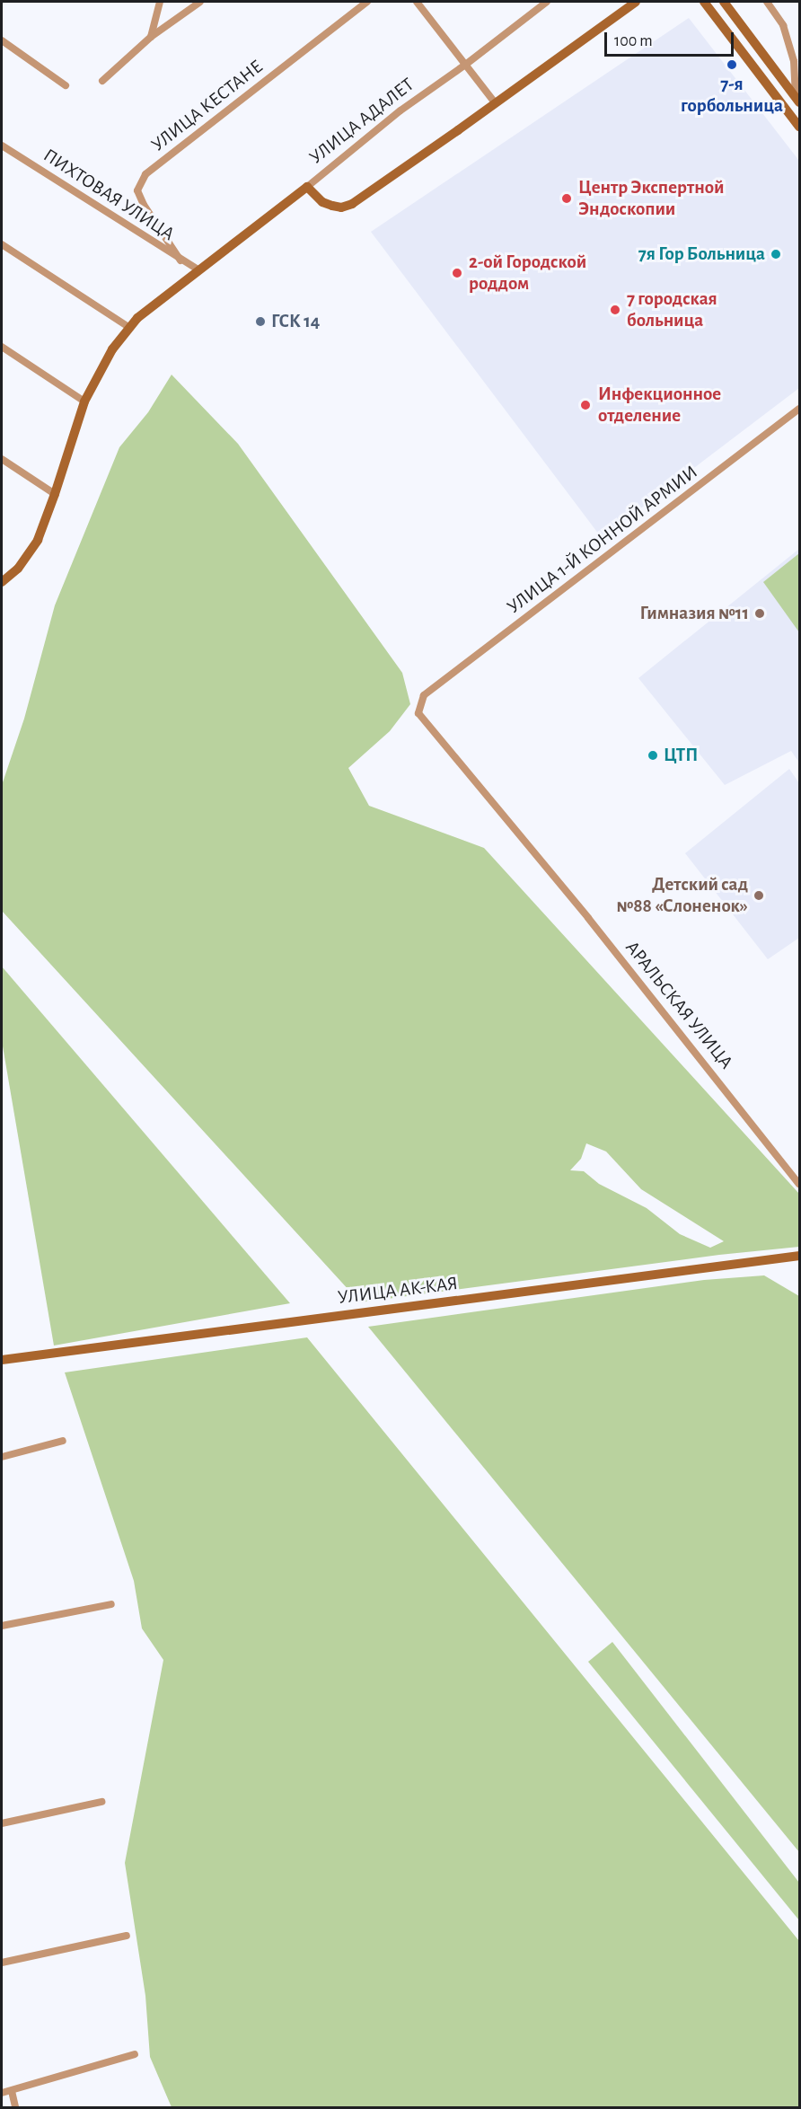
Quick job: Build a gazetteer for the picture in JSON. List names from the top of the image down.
{
  "streets": {
    "main road": ["УЛИЦА АДАЛЕТ", "УЛИЦА АК-КАЯ"],
    "street": [
      "УЛИЦА КЕСТАНЕ",
      "ПИХТОВАЯ УЛИЦА",
      "УЛИЦА 1-Й КОННОЙ АРМИИ",
      "АРАЛЬСКАЯ УЛИЦА"
    ]
  },
  "crossings": [
    ["УЛИЦА КЕСТАНЕ", "ПИХТОВАЯ УЛИЦА"],
    ["УЛИЦА АДАЛЕТ", "ПИХТОВАЯ УЛИЦА"],
    ["УЛИЦА 1-Й КОННОЙ АРМИИ", "АРАЛЬСКАЯ УЛИЦА"]
  ],
  "places": [
    "7-я горбольница",
    "Центр Экспертной Эндоскопии",
    "7я Гор Больница",
    "2-ой Городской роддом",
    "7 городская больница",
    "ГСК 14",
    "Инфекционное отделение",
    "Гимназия №11",
    "ЦТП",
    "Детский сад №88 «Слоненок»"
  ],
  "scale_bar": "100 m"
}
